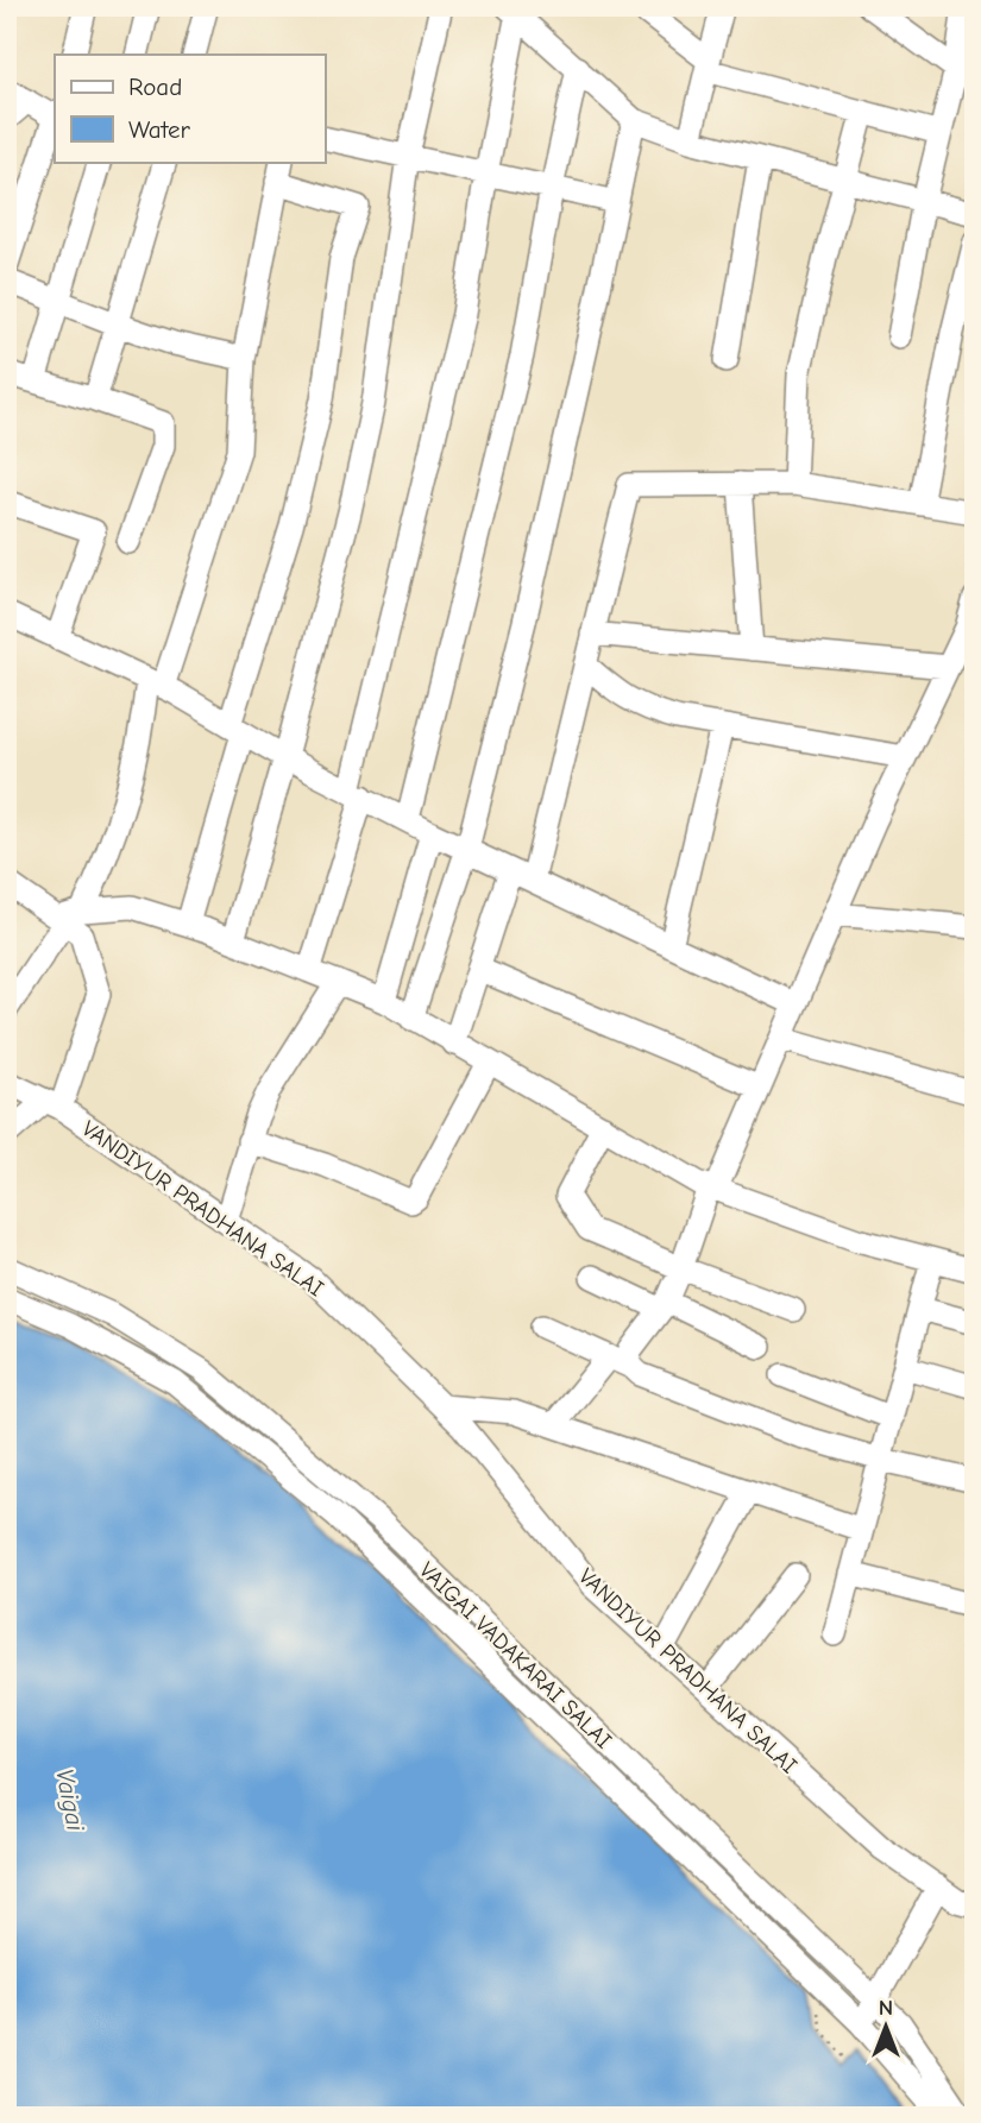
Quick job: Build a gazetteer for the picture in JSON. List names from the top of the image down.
{
  "streets": {
    "street": ["VANDIYUR PRADHANA SALAI", "VAIGAI VADAKARAI SALAI"]
  },
  "water": ["Vaigai"],
  "legend": ["Road", "Water"],
  "north": "top"
}
